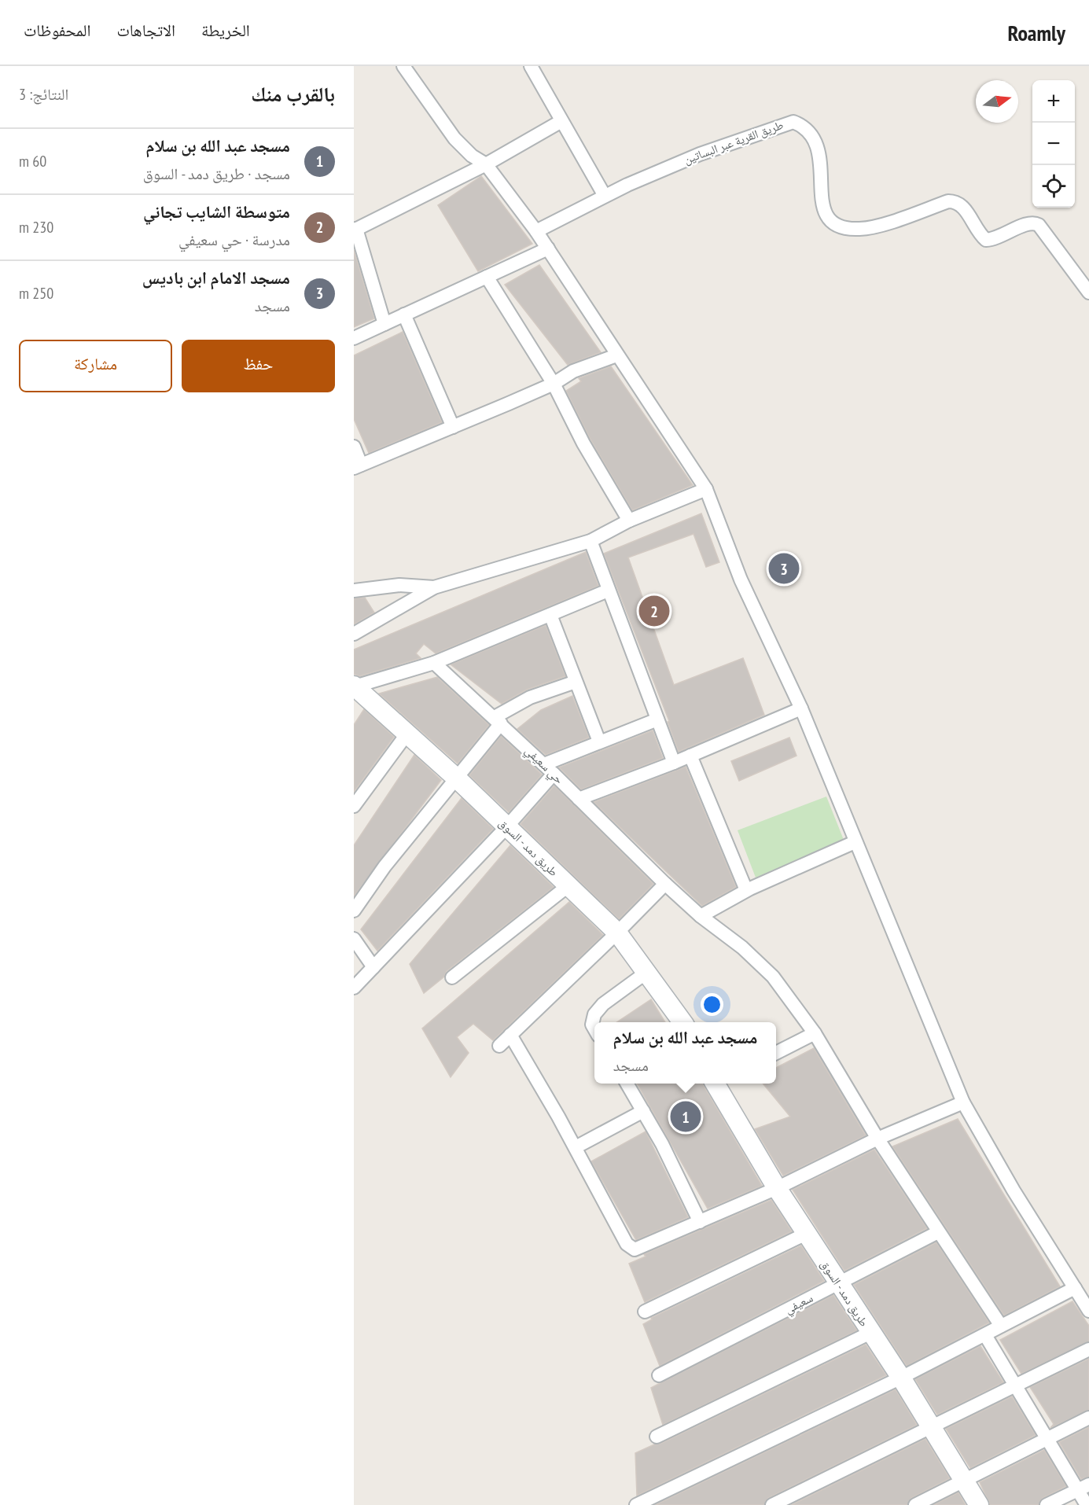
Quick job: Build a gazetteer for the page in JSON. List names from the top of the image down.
{
  "streets": {
    "main road": ["طريق دمد - السوق"],
    "street": ["طريق القرية عبر البساتين", "حي سعيفي", "سعيفي"]
  },
  "crossings": [
    ["حي سعيفي", "سعيفي"],
    ["طريق دمد - السوق", "سعيفي"]
  ],
  "north": "right",
  "page": {
    "header": "Roamly",
    "nav": ["الخريطة", "الاتجاهات", "المحفوظات"],
    "heading": ["بالقرب منك", "النتائج: 3"],
    "map_buttons": ["+", "−"],
    "list": [
      {
        "mark": "1",
        "name": "مسجد عبد الله بن سلام",
        "note": "مسجد · طريق دمد - السوق",
        "value": "60 m"
      },
      {
        "mark": "2",
        "name": "متوسطة الشايب تجاني",
        "note": "مدرسة · حي سعيفي",
        "value": "230 m"
      },
      {
        "mark": "3",
        "name": "مسجد الامام ابن باديس",
        "note": "مسجد",
        "value": "250 m"
      }
    ],
    "buttons": ["حفظ", "مشاركة"],
    "pins": ["3", "2", "1"],
    "popup": ["مسجد عبد الله بن سلام", "مسجد"]
  }
}
